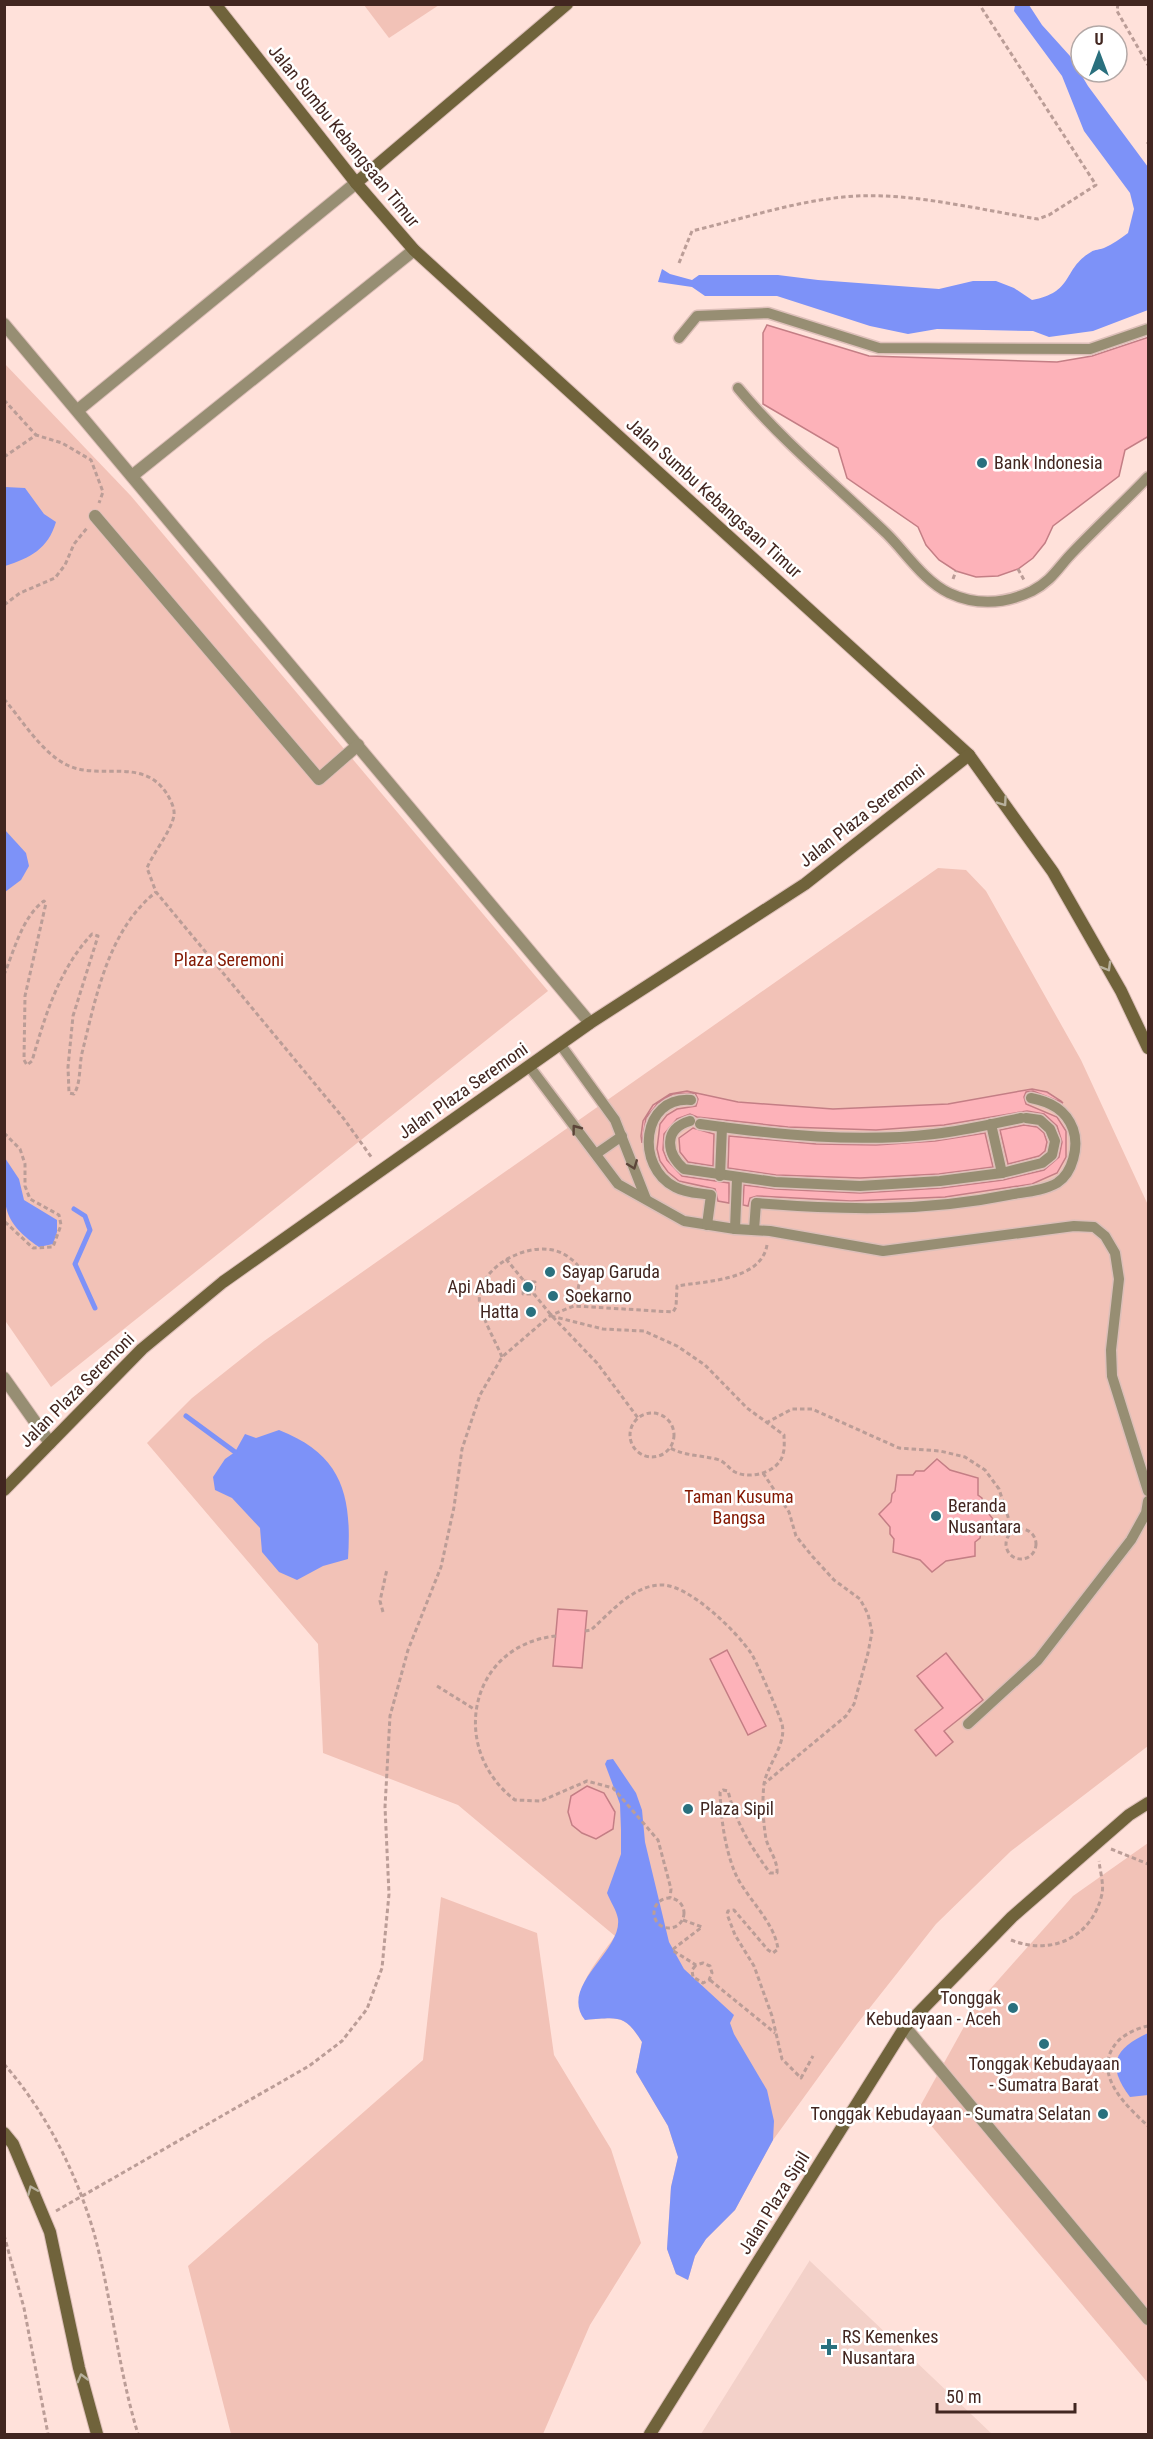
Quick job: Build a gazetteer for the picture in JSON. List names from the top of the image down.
{
  "streets": {
    "street": ["Jalan Sumbu Kebangsaan Timur", "Jalan Plaza Seremoni", "Jalan Plaza Sipil"]
  },
  "crossings": [
    ["Jalan Sumbu Kebangsaan Timur", "Jalan Plaza Seremoni"]
  ],
  "parks": ["Plaza Seremoni", "Taman Kusuma Bangsa"],
  "places": {
    "other": [
      "Bank Indonesia",
      "Sayap Garuda",
      "Api Abadi",
      "Soekarno",
      "Hatta",
      "Beranda Nusantara",
      "Plaza Sipil",
      "Tonggak Kebudayaan - Aceh",
      "Tonggak Kebudayaan - Sumatra Barat",
      "Tonggak Kebudayaan - Sumatra Selatan"
    ],
    "health": ["RS Kemenkes Nusantara"]
  },
  "scale_bar": "50 m",
  "north": "top"
}
